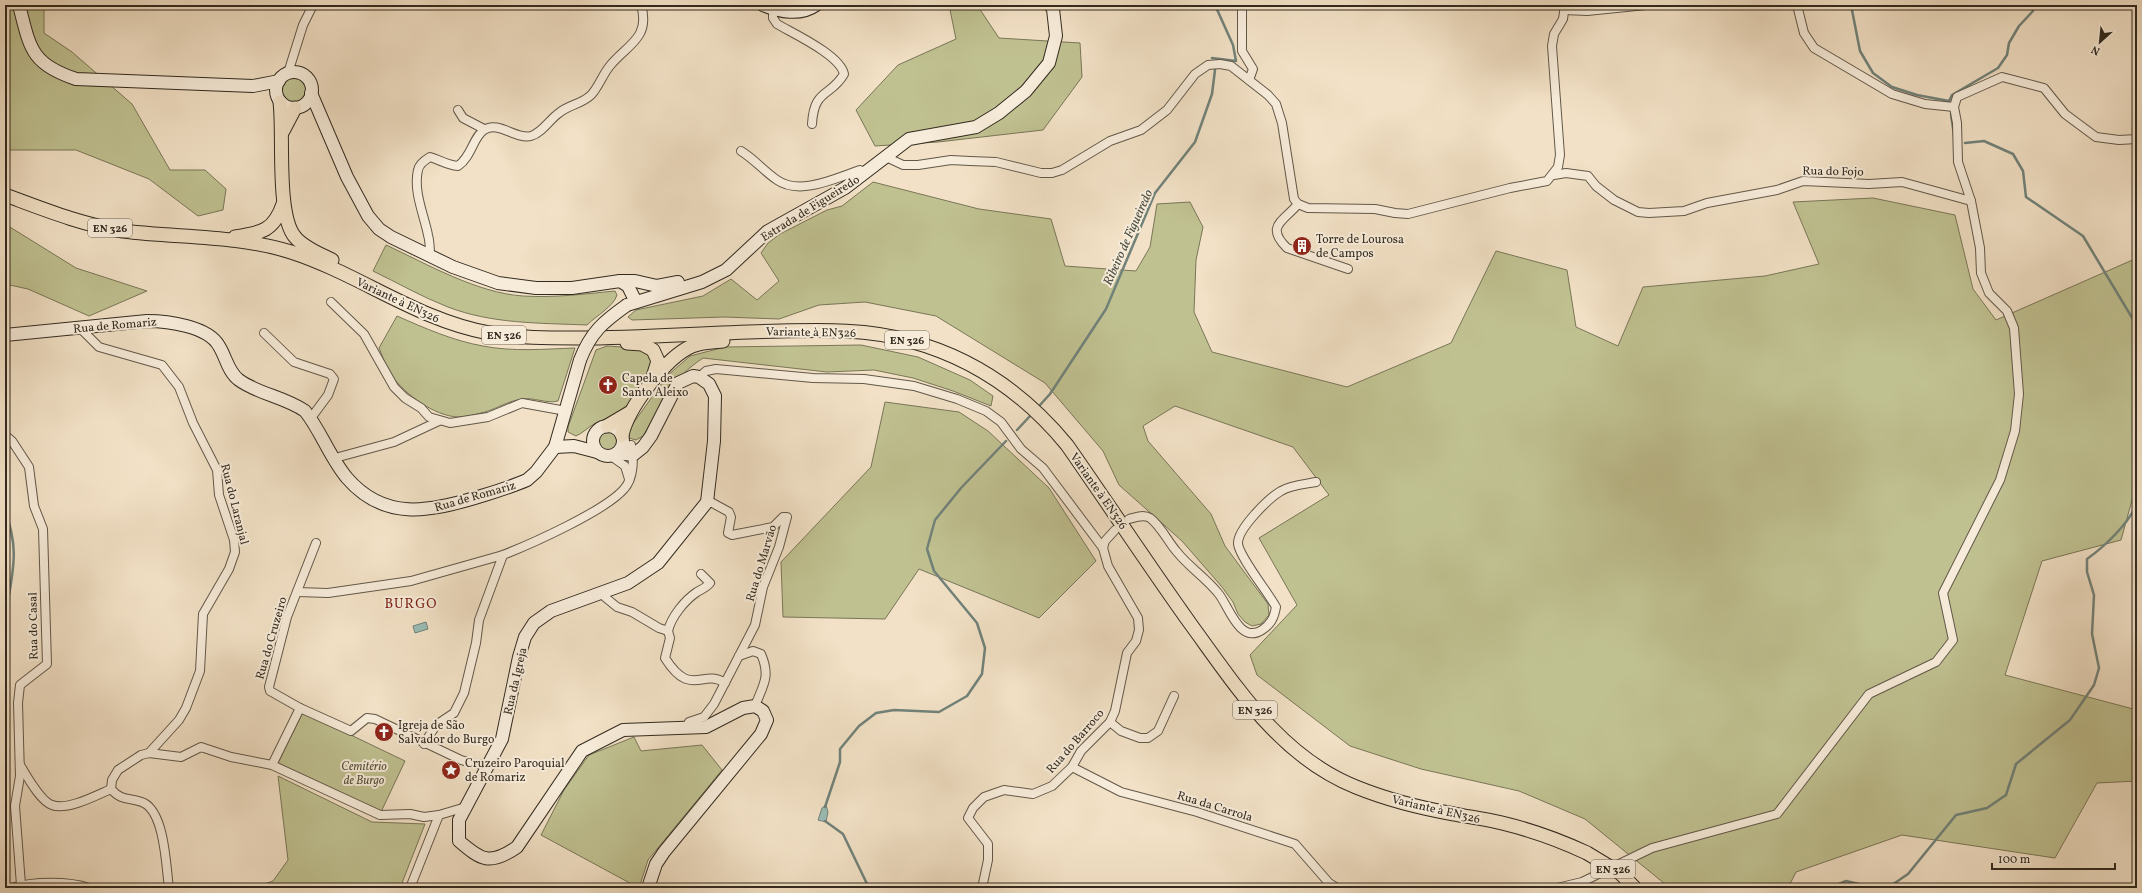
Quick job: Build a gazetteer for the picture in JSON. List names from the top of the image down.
{
  "streets": {
    "main road": [
      "Estrada de Figueiredo",
      "EN 326",
      "Variante à EN326",
      "Rua de Romariz",
      "Rua da Igreja"
    ],
    "street": [
      "Rua do Fojo",
      "Rua do Laranjal",
      "Rua do Marvão",
      "Rua do Casal",
      "Rua do Cruzeiro",
      "Rua do Barroco",
      "Rua da Carrola"
    ]
  },
  "crossings": [
    ["Estrada de Figueiredo", "Rua de Romariz"],
    ["Rua de Romariz", "Rua do Laranjal"],
    ["Rua do Marvão", "Rua da Igreja"],
    ["Rua do Barroco", "Rua da Carrola"]
  ],
  "districts": ["BURGO"],
  "water": ["Ribeiro de Figueiredo"],
  "parks": ["Cemitério de Burgo"],
  "places": {
    "building": ["Torre de Lourosa de Campos"],
    "church": ["Capela de Santo Aleixo", "Igreja de São Salvador do Burgo"],
    "place": ["Cruzeiro Paroquial de Romariz"]
  },
  "scale_bar": "100 m",
  "north": "bottom left"
}
